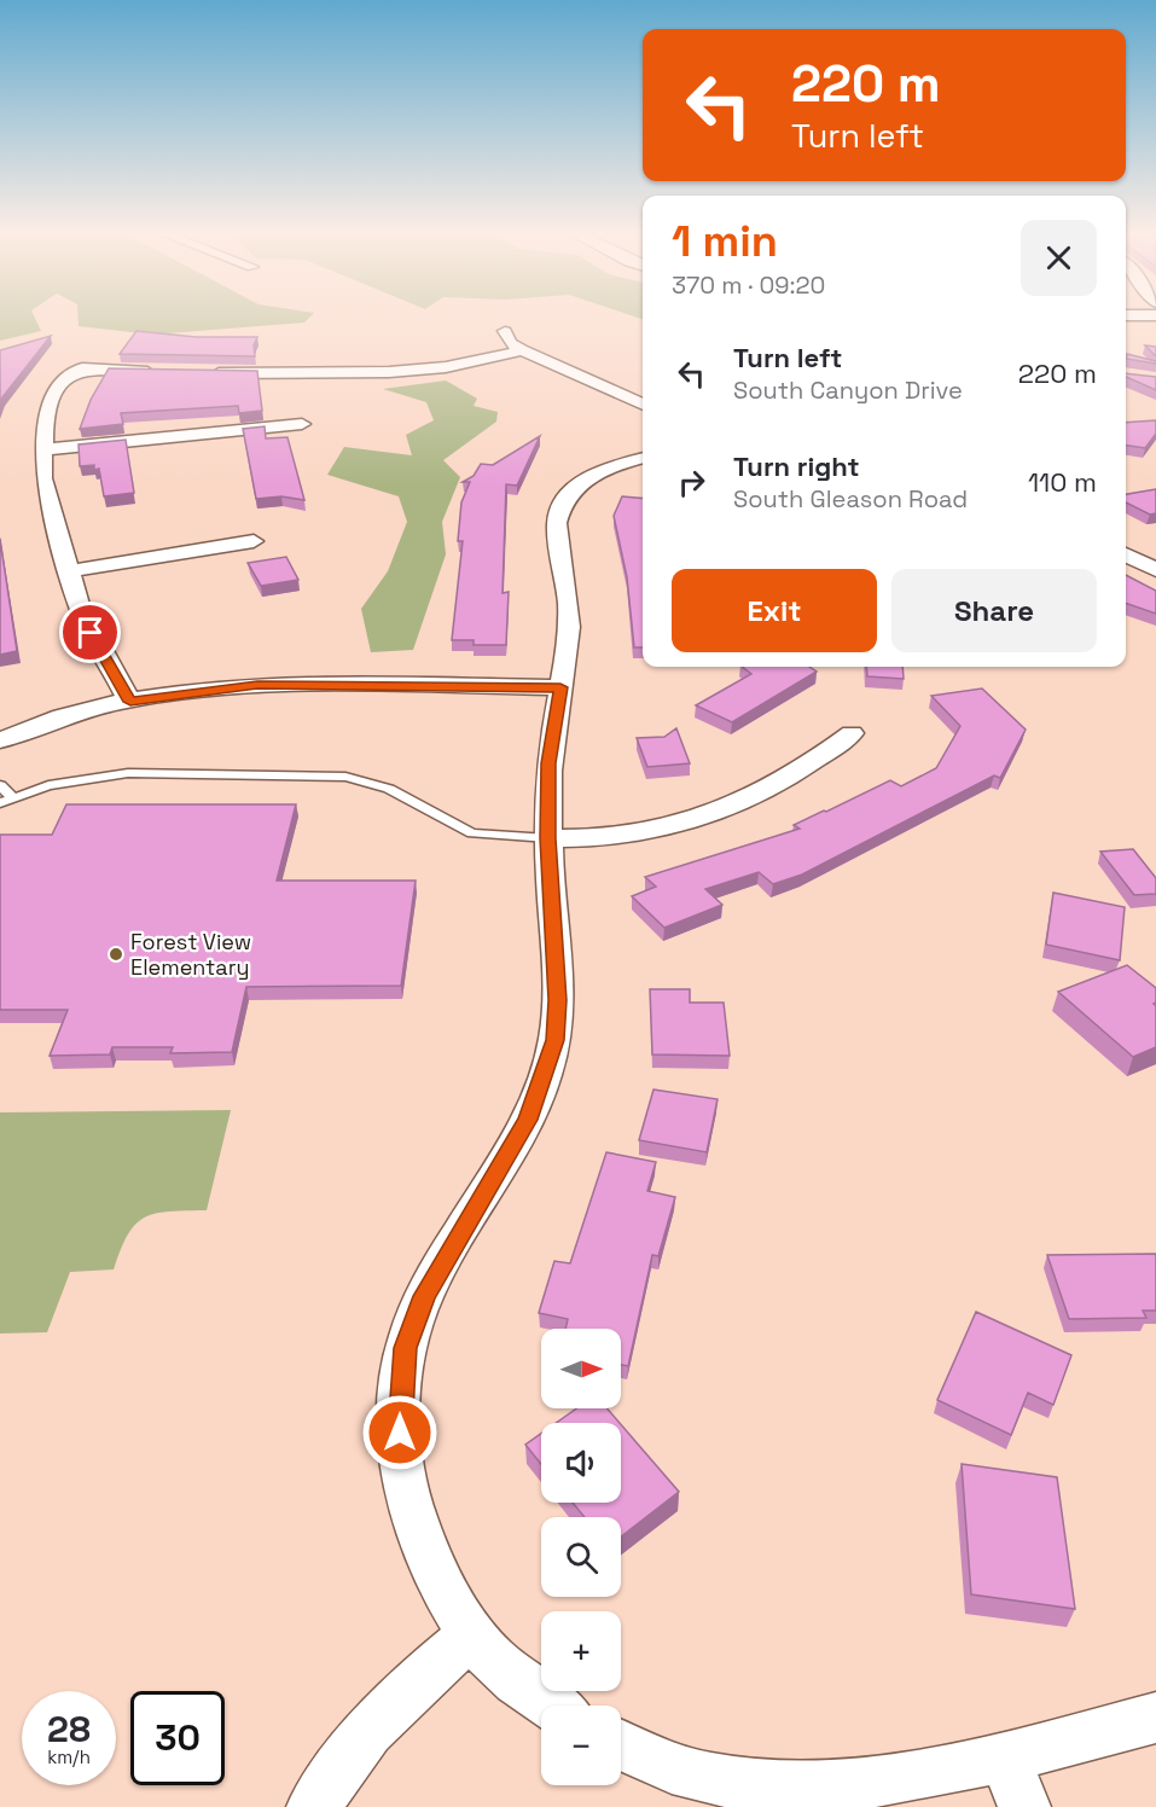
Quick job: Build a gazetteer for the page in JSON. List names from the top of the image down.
{
  "places": ["Forest View Elementary"],
  "north": "right",
  "page": {
    "turn": ["220 m", "Turn left"],
    "heading": ["1 min", "370 m · 09:20"],
    "list": [
      {
        "name": "Turn left",
        "note": "South Canyon Drive",
        "value": "220 m"
      },
      {
        "name": "Turn right",
        "note": "South Gleason Road",
        "value": "110 m"
      }
    ],
    "buttons": ["Exit", "Share"],
    "map_buttons": ["+", "−"],
    "speed": "28 km/h",
    "limit": "30"
  }
}
